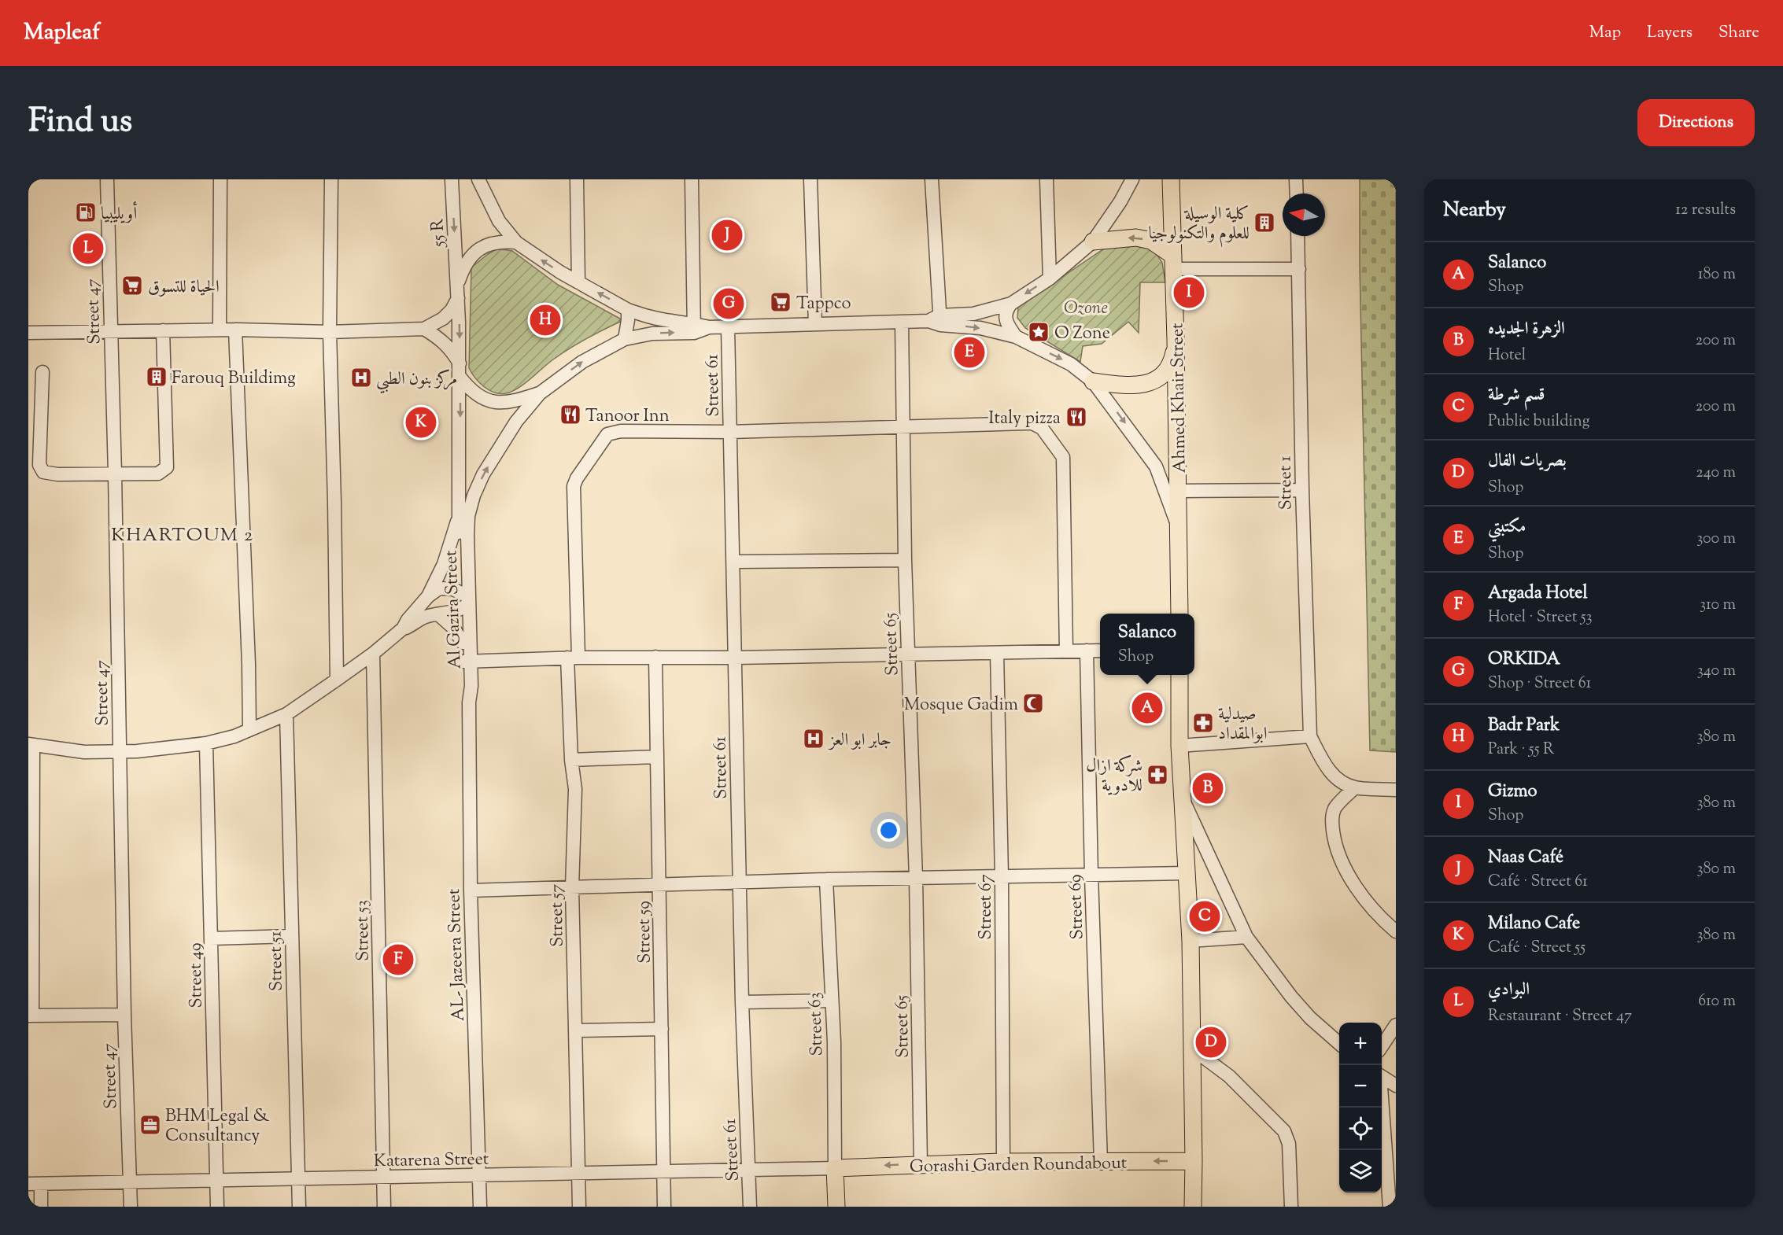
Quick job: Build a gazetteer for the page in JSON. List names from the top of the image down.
{
  "streets": {
    "main road": ["Ahmed Khair Street", "Gorashi Garden Roundabout"],
    "street": [
      "55 R",
      "Street 47",
      "Street 61",
      "Street 1",
      "Al Gazira Street",
      "Street 65",
      "Street 67",
      "Street 69",
      "Street 57",
      "Street 53",
      "Street 59",
      "AL- Jazeera Street",
      "Street 51",
      "Street 49",
      "Street 63",
      "Katarena Street"
    ]
  },
  "crossings": [
    ["Street 47", "Katarena Street"],
    ["Street 61", "Street 57"],
    ["Street 61", "Katarena Street"],
    ["Al Gazira Street", "AL- Jazeera Street"],
    ["Street 65", "Gorashi Garden Roundabout"],
    ["Street 67", "Gorashi Garden Roundabout"],
    ["Street 69", "Gorashi Garden Roundabout"],
    ["Street 57", "Katarena Street"],
    ["Street 53", "Katarena Street"],
    ["Street 59", "Katarena Street"],
    ["AL- Jazeera Street", "Katarena Street"],
    ["Street 51", "Katarena Street"],
    ["Street 49", "Katarena Street"],
    ["Street 63", "Katarena Street"],
    ["Street 63", "Gorashi Garden Roundabout"],
    ["Katarena Street", "Gorashi Garden Roundabout"]
  ],
  "one_way": ["55 R", "Gorashi Garden Roundabout"],
  "districts": ["KHARTOUM 2"],
  "parks": ["Ozone"],
  "places": {
    "fuel station": ["أويليبيا"],
    "building": ["كلية الوسيلة للعلوم والتكنولوجيا", "Farouq Buildimg"],
    "supermarket": ["الحياة للتسوق", "Tappco"],
    "place": ["O Zone"],
    "hospital": ["مركز بنون الطبي", "جابر ابو العز"],
    "restaurant": ["Tanoor Inn", "Italy pizza"],
    "mosque": ["Mosque Gadim"],
    "pharmacy": ["صيدلية ابوالمقداد", "شركة ازال للادوية"],
    "office": ["BHM Legal & Consultancy"]
  },
  "north": "left",
  "page": {
    "header": "Mapleaf",
    "nav": ["Map", "Layers", "Share"],
    "title": "Find us",
    "buttons": "Directions",
    "heading": ["Nearby", "12 results"],
    "pins": [
      "J",
      "L",
      "I",
      "G",
      "H",
      "E",
      "K",
      "A",
      "B",
      "C",
      "F",
      "D"
    ],
    "list": [
      {
        "mark": "A",
        "name": "Salanco",
        "note": "Shop",
        "value": "180 m"
      },
      {
        "mark": "B",
        "name": "الزهرة الجديده",
        "note": "Hotel",
        "value": "200 m"
      },
      {
        "mark": "C",
        "name": "قسم شرطة",
        "note": "Public building",
        "value": "200 m"
      },
      {
        "mark": "D",
        "name": "بصريات الفال",
        "note": "Shop",
        "value": "240 m"
      },
      {
        "mark": "E",
        "name": "مكتبتي",
        "note": "Shop",
        "value": "300 m"
      },
      {
        "mark": "F",
        "name": "Argada Hotel",
        "note": "Hotel · Street 53",
        "value": "310 m"
      },
      {
        "mark": "G",
        "name": "ORKIDA",
        "note": "Shop · Street 61",
        "value": "340 m"
      },
      {
        "mark": "H",
        "name": "Badr Park",
        "note": "Park · 55 R",
        "value": "380 m"
      },
      {
        "mark": "I",
        "name": "Gizmo",
        "note": "Shop",
        "value": "380 m"
      },
      {
        "mark": "J",
        "name": "Naas Café",
        "note": "Café · Street 61",
        "value": "380 m"
      },
      {
        "mark": "K",
        "name": "Milano Cafe",
        "note": "Café · Street 55",
        "value": "380 m"
      },
      {
        "mark": "L",
        "name": "البوادي",
        "note": "Restaurant · Street 47",
        "value": "610 m"
      }
    ],
    "popup": ["Salanco", "Shop"],
    "map_buttons": ["+", "−"]
  }
}
